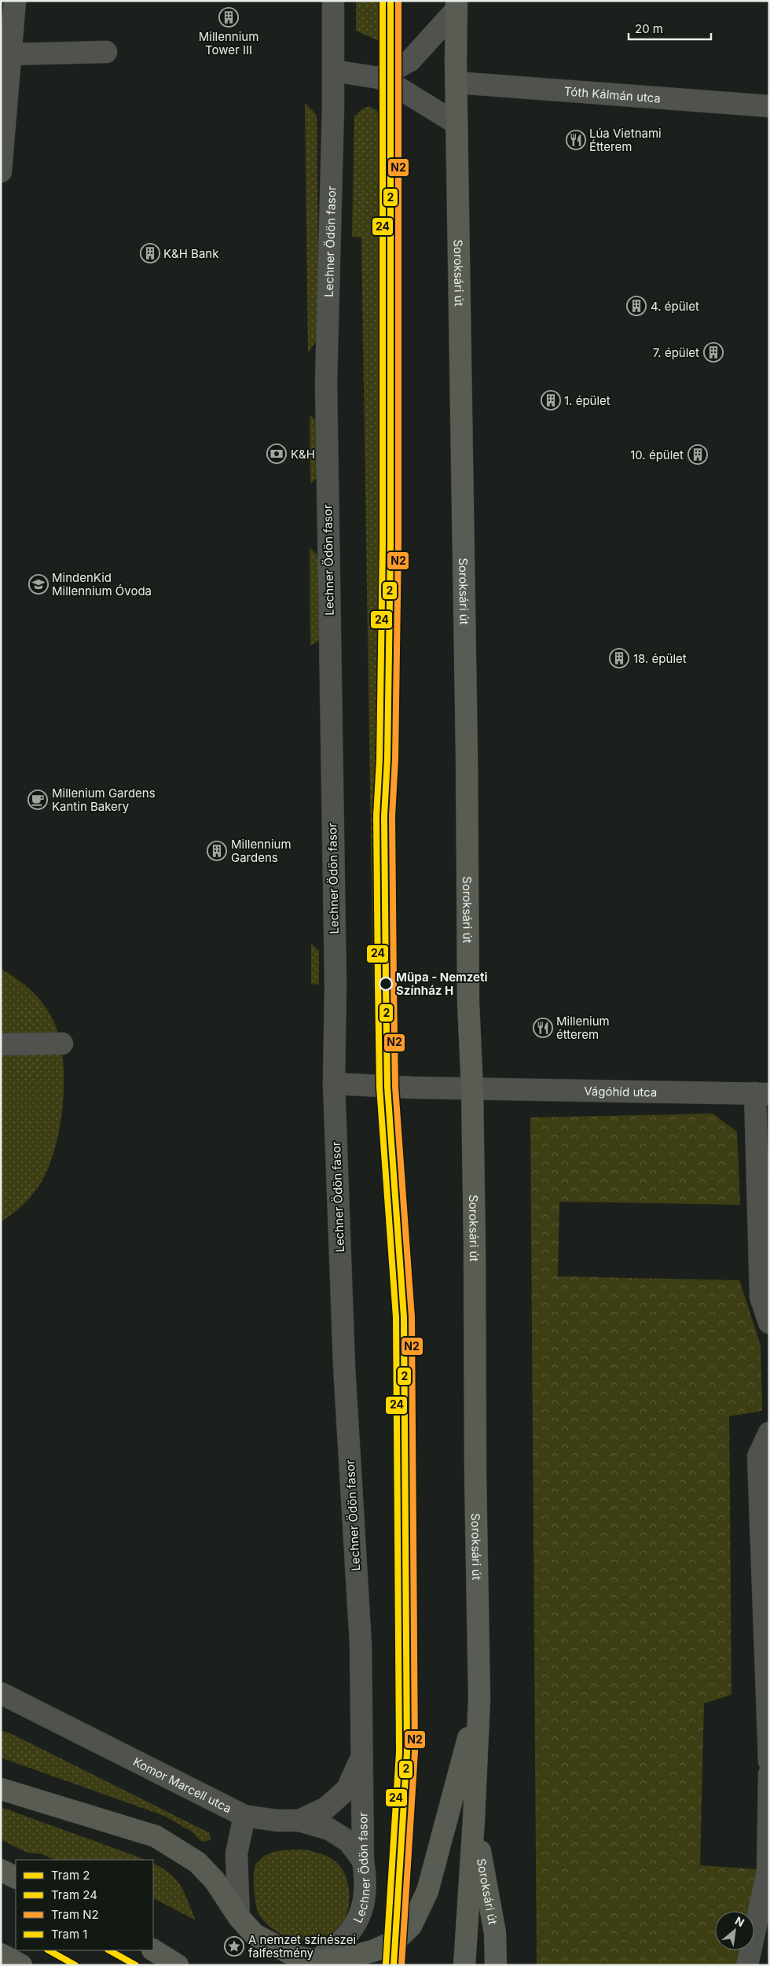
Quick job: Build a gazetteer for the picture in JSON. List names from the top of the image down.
{
  "streets": {
    "main road": ["Soroksári út"],
    "street": [
      "Tóth Kálmán utca",
      "Lechner Ödön fasor",
      "Vágóhíd utca",
      "Komor Marcell utca"
    ]
  },
  "crossings": [
    ["Tóth Kálmán utca", "Soroksári út"],
    ["Lechner Ödön fasor", "Komor Marcell utca"],
    ["Soroksári út", "Vágóhíd utca"]
  ],
  "places": {
    "building": [
      "Millennium Tower III",
      "K&H Bank",
      "4. épület",
      "7. épület",
      "1. épület",
      "10. épület",
      "18. épület",
      "Millennium Gardens"
    ],
    "restaurant": ["Lúa Vietnami Étterem", "Millenium étterem"],
    "bank": ["K&H"],
    "school or university": ["MindenKid Millennium Óvoda"],
    "cafe": ["Millenium Gardens Kantin Bakery"],
    "other": ["Müpa - Nemzeti Színház H"],
    "place": ["A nemzet színészei falfestmény"]
  },
  "lines": [
    "tram line 2",
    "tram line 24",
    "tram line N2",
    "tram line 1"
  ],
  "legend": [
    "Tram 2",
    "Tram 24",
    "Tram N2",
    "Tram 1"
  ],
  "scale_bar": "20 m",
  "north": "top right"
}
